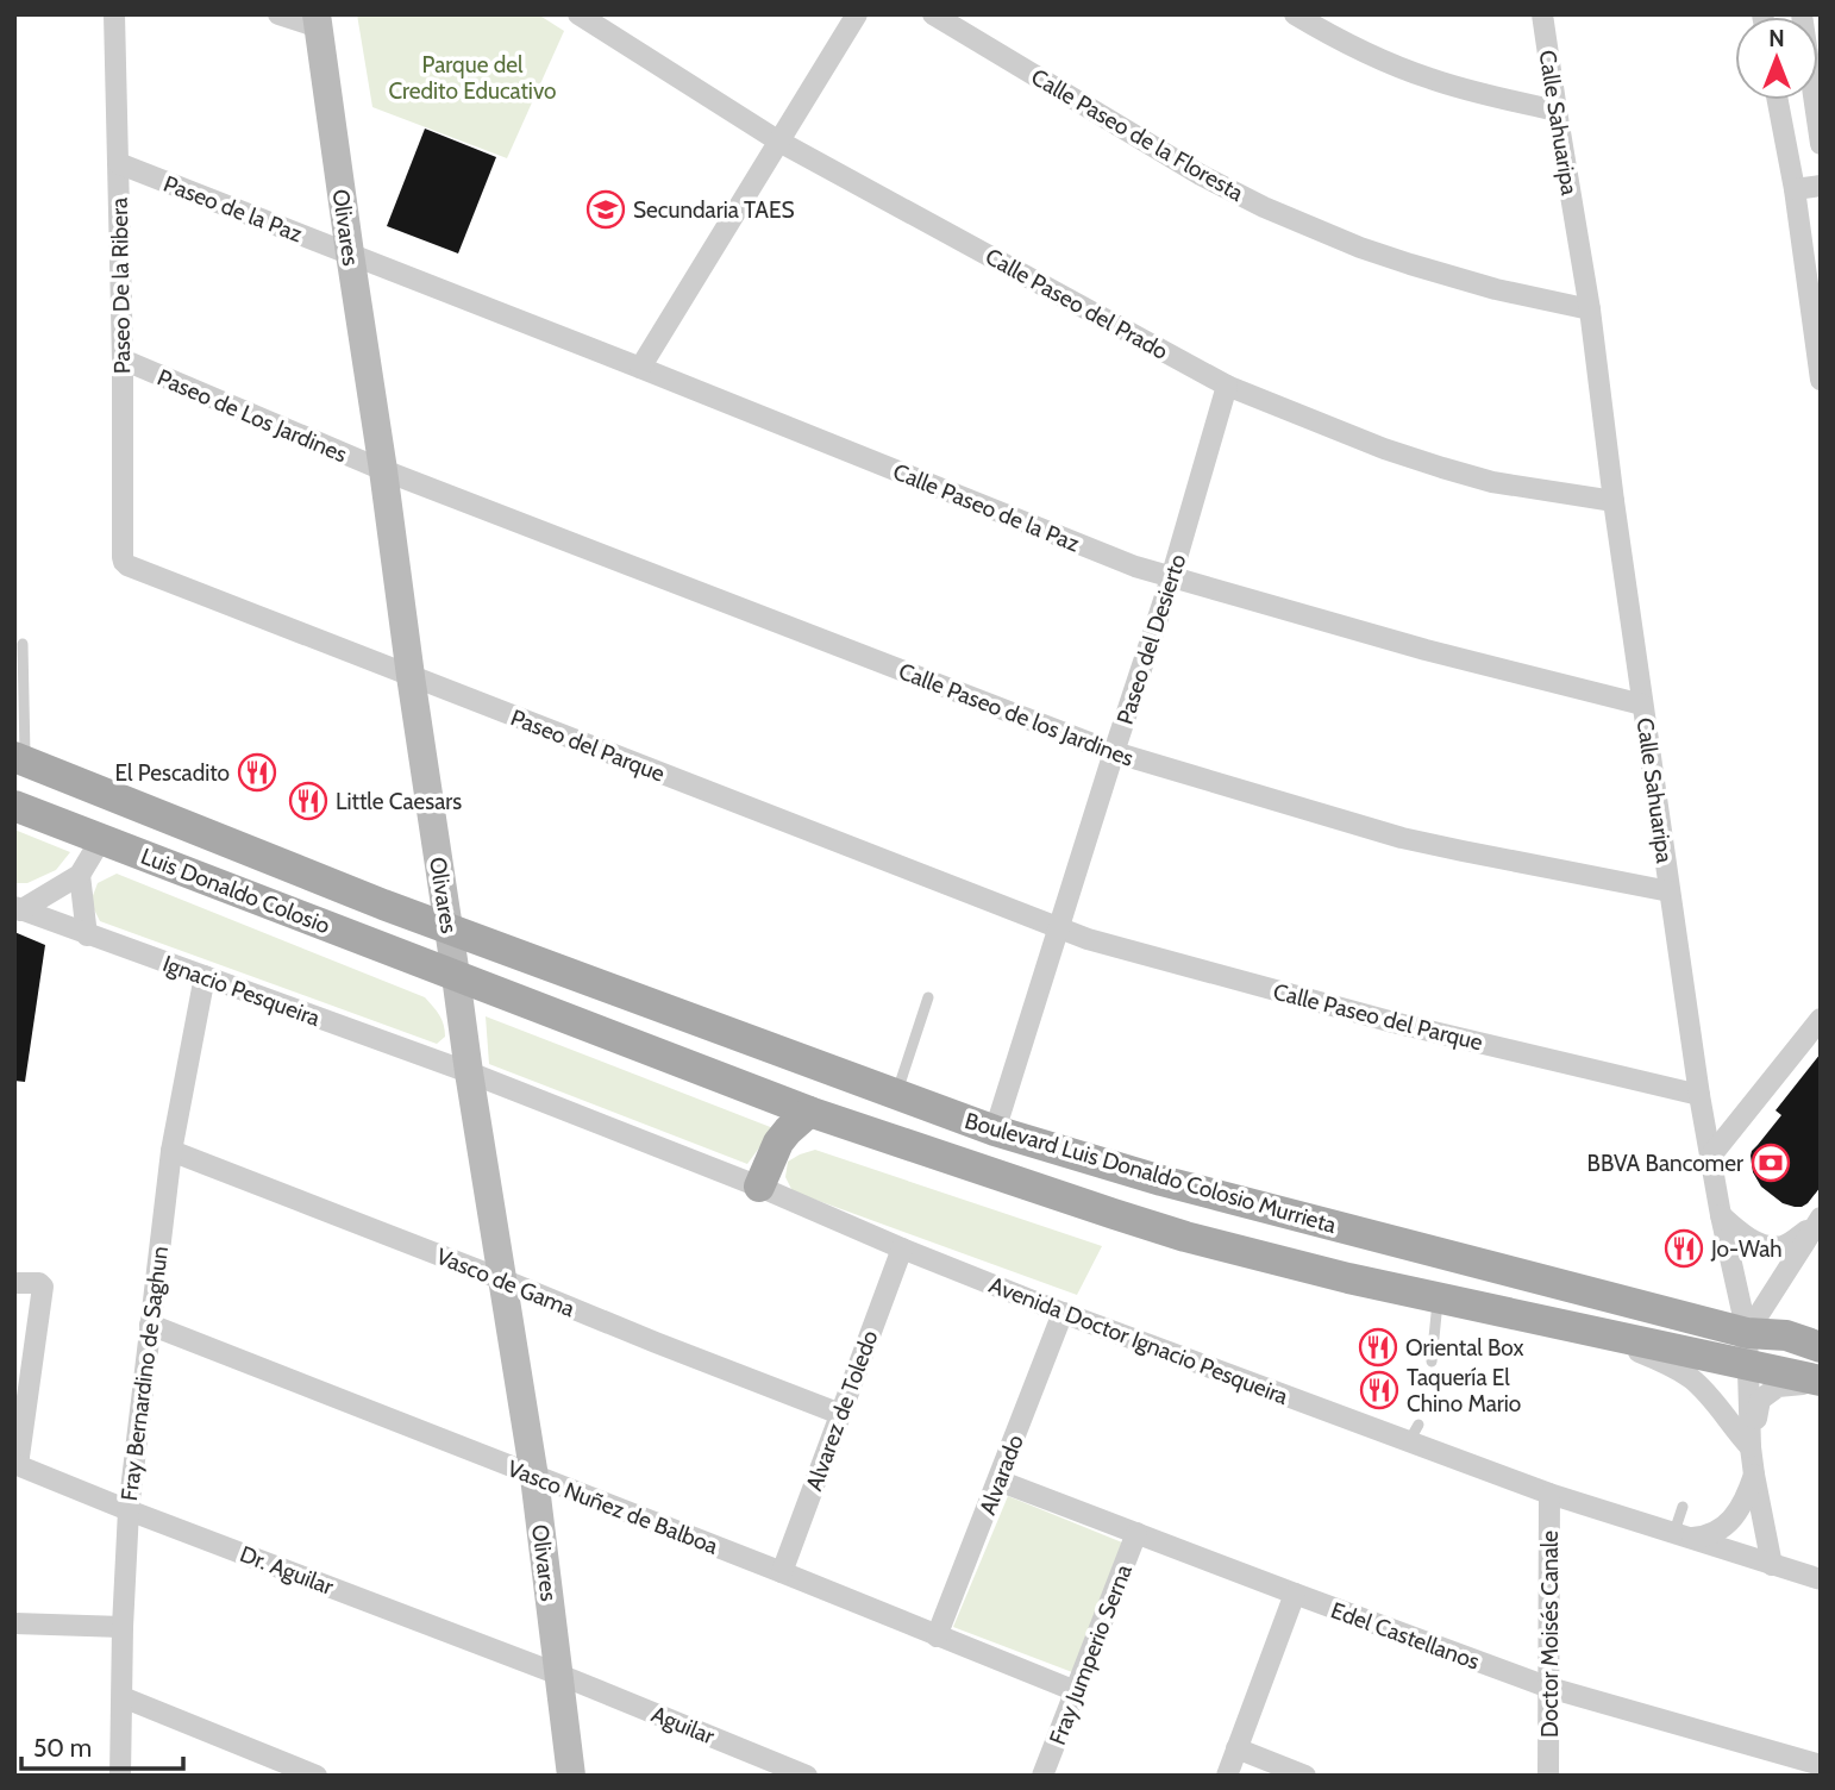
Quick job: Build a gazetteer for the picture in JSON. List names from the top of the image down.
{
  "streets": {
    "main road": ["Olivares", "Luis Donaldo Colosio", "Boulevard Luis Donaldo Colosio Murrieta"],
    "street": [
      "Calle Sahuaripa",
      "Calle Paseo de la Floresta",
      "Paseo de la Paz",
      "Paseo De la Ribera",
      "Calle Paseo del Prado",
      "Paseo de Los Jardines",
      "Calle Paseo de la Paz",
      "Paseo del Desierto",
      "Calle Paseo de los Jardines",
      "Paseo del Parque",
      "Ignacio Pesqueira",
      "Calle Paseo del Parque",
      "Vasco de Gama",
      "Avenida Doctor Ignacio Pesqueira",
      "Fray Bernardino de Saghun",
      "Alvarez de Toledo",
      "Alvarado",
      "Vasco Nuñez de Balboa",
      "Dr. Aguilar",
      "Doctor Moisés Canale",
      "Edel Castellanos",
      "Fray Jumperio Serna",
      "Aguilar"
    ]
  },
  "crossings": [
    ["Calle Sahuaripa", "Calle Paseo de la Floresta"],
    ["Calle Sahuaripa", "Calle Paseo del Prado"],
    ["Calle Sahuaripa", "Calle Paseo de la Paz"],
    ["Calle Sahuaripa", "Calle Paseo de los Jardines"],
    ["Calle Sahuaripa", "Calle Paseo del Parque"],
    ["Calle Sahuaripa", "Boulevard Luis Donaldo Colosio Murrieta"],
    ["Calle Sahuaripa", "Avenida Doctor Ignacio Pesqueira"],
    ["Paseo de la Paz", "Olivares"],
    ["Paseo de la Paz", "Paseo De la Ribera"],
    ["Paseo de la Paz", "Calle Paseo de la Paz"],
    ["Olivares", "Paseo de Los Jardines"],
    ["Olivares", "Calle Paseo de la Paz"],
    ["Olivares", "Calle Paseo de los Jardines"],
    ["Olivares", "Paseo del Parque"],
    ["Olivares", "Luis Donaldo Colosio"],
    ["Olivares", "Ignacio Pesqueira"],
    ["Olivares", "Boulevard Luis Donaldo Colosio Murrieta"],
    ["Olivares", "Vasco de Gama"],
    ["Olivares", "Avenida Doctor Ignacio Pesqueira"],
    ["Olivares", "Vasco Nuñez de Balboa"],
    ["Olivares", "Dr. Aguilar"],
    ["Olivares", "Aguilar"],
    ["Paseo De la Ribera", "Paseo de Los Jardines"],
    ["Paseo De la Ribera", "Paseo del Parque"],
    ["Calle Paseo del Prado", "Paseo del Desierto"],
    ["Paseo de Los Jardines", "Calle Paseo de los Jardines"],
    ["Calle Paseo de la Paz", "Paseo del Desierto"],
    ["Paseo del Desierto", "Calle Paseo de los Jardines"],
    ["Paseo del Desierto", "Paseo del Parque"],
    ["Paseo del Desierto", "Calle Paseo del Parque"],
    ["Paseo del Desierto", "Boulevard Luis Donaldo Colosio Murrieta"],
    ["Paseo del Parque", "Calle Paseo del Parque"],
    ["Luis Donaldo Colosio", "Boulevard Luis Donaldo Colosio Murrieta"],
    ["Ignacio Pesqueira", "Avenida Doctor Ignacio Pesqueira"],
    ["Ignacio Pesqueira", "Fray Bernardino de Saghun"],
    ["Vasco de Gama", "Fray Bernardino de Saghun"],
    ["Vasco de Gama", "Alvarez de Toledo"],
    ["Avenida Doctor Ignacio Pesqueira", "Alvarez de Toledo"],
    ["Avenida Doctor Ignacio Pesqueira", "Alvarado"],
    ["Avenida Doctor Ignacio Pesqueira", "Doctor Moisés Canale"],
    ["Fray Bernardino de Saghun", "Vasco Nuñez de Balboa"],
    ["Fray Bernardino de Saghun", "Dr. Aguilar"],
    ["Alvarez de Toledo", "Vasco Nuñez de Balboa"],
    ["Alvarado", "Vasco Nuñez de Balboa"],
    ["Alvarado", "Edel Castellanos"],
    ["Vasco Nuñez de Balboa", "Fray Jumperio Serna"],
    ["Dr. Aguilar", "Aguilar"],
    ["Doctor Moisés Canale", "Edel Castellanos"],
    ["Edel Castellanos", "Fray Jumperio Serna"]
  ],
  "parks": ["Parque del Credito Educativo"],
  "places": {
    "school or university": ["Secundaria TAES"],
    "restaurant": [
      "El Pescadito",
      "Little Caesars",
      "Jo-Wah",
      "Oriental Box",
      "Taquería El Chino Mario"
    ],
    "bank": ["BBVA Bancomer"]
  },
  "scale_bar": "50 m",
  "north": "top"
}
